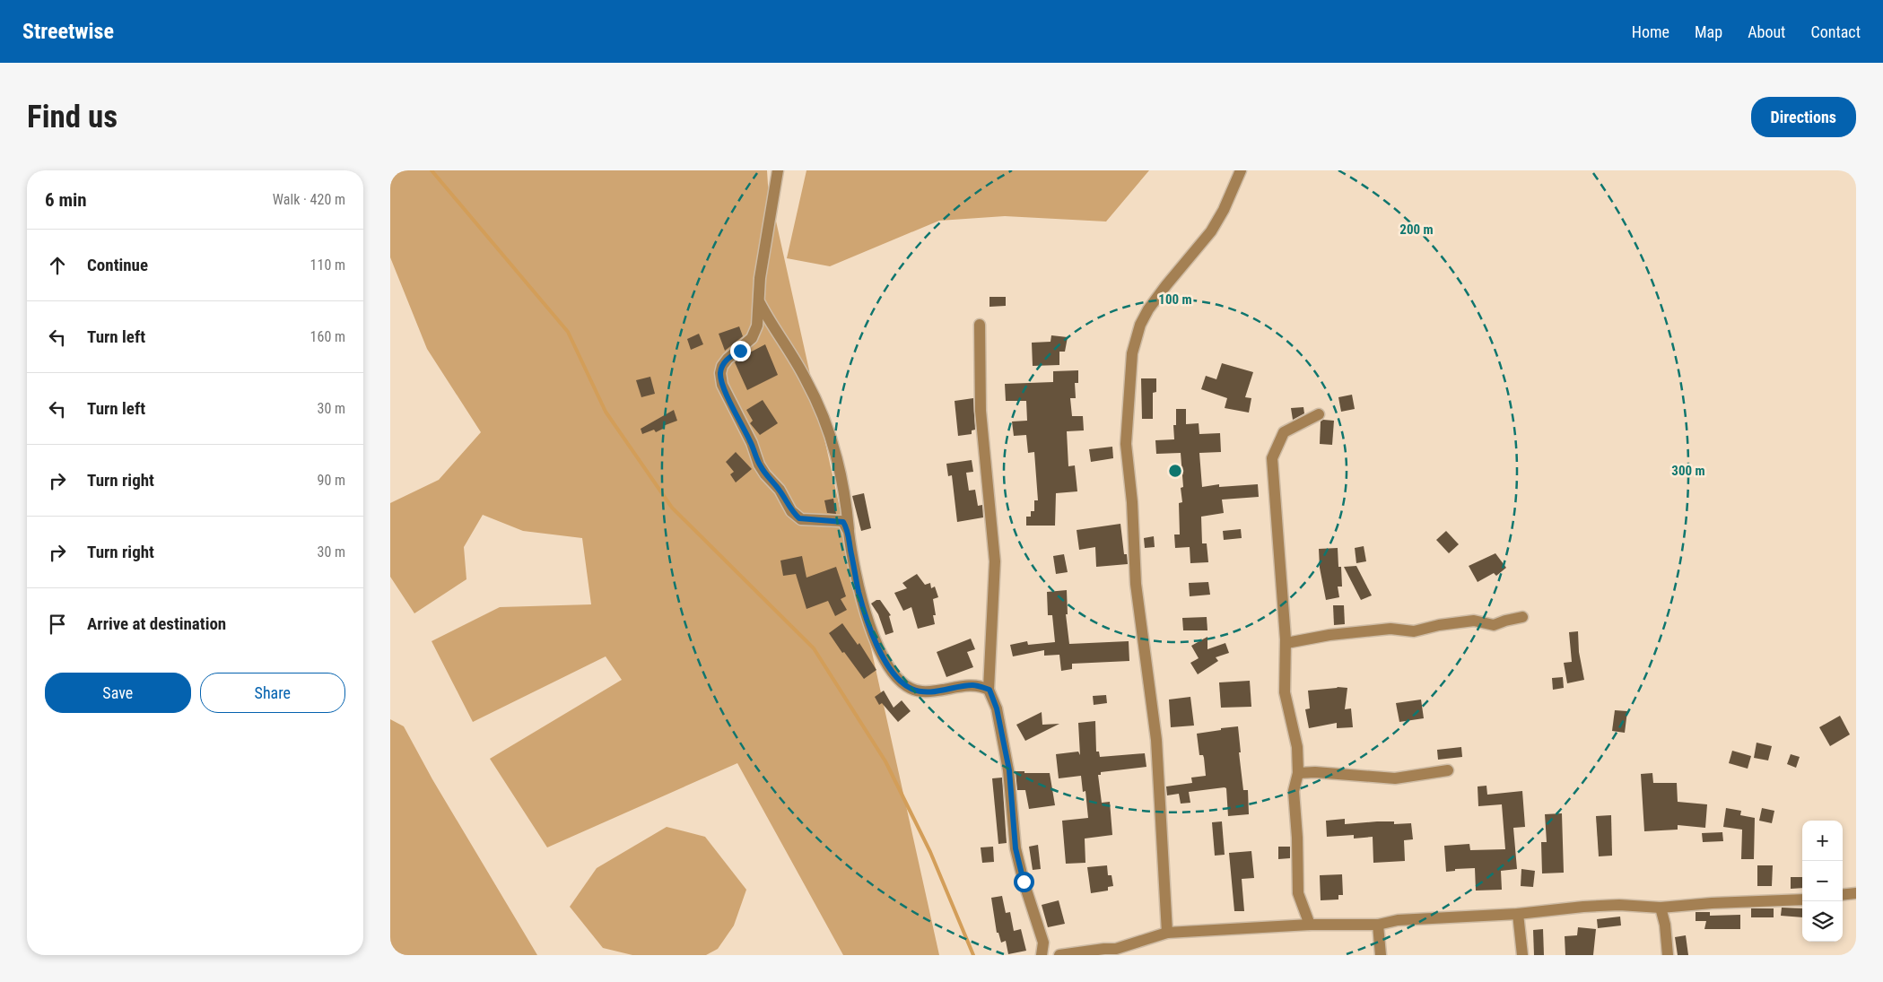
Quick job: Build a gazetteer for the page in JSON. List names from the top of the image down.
{
  "page": {
    "header": "Streetwise",
    "nav": [
      "Home",
      "Map",
      "About",
      "Contact"
    ],
    "buttons": [
      "Directions",
      ["Save", "Share"]
    ],
    "title": "Find us",
    "heading": ["6 min", "Walk · 420 m"],
    "list": [
      ["Continue", "110 m"],
      ["Turn left", "160 m"],
      ["Turn left", "30 m"],
      ["Turn right", "90 m"],
      ["Turn right", "30 m"],
      "Arrive at destination"
    ],
    "map_buttons": ["+", "−"]
  },
  "rings": ["200 m", "100 m", "300 m"]
}
